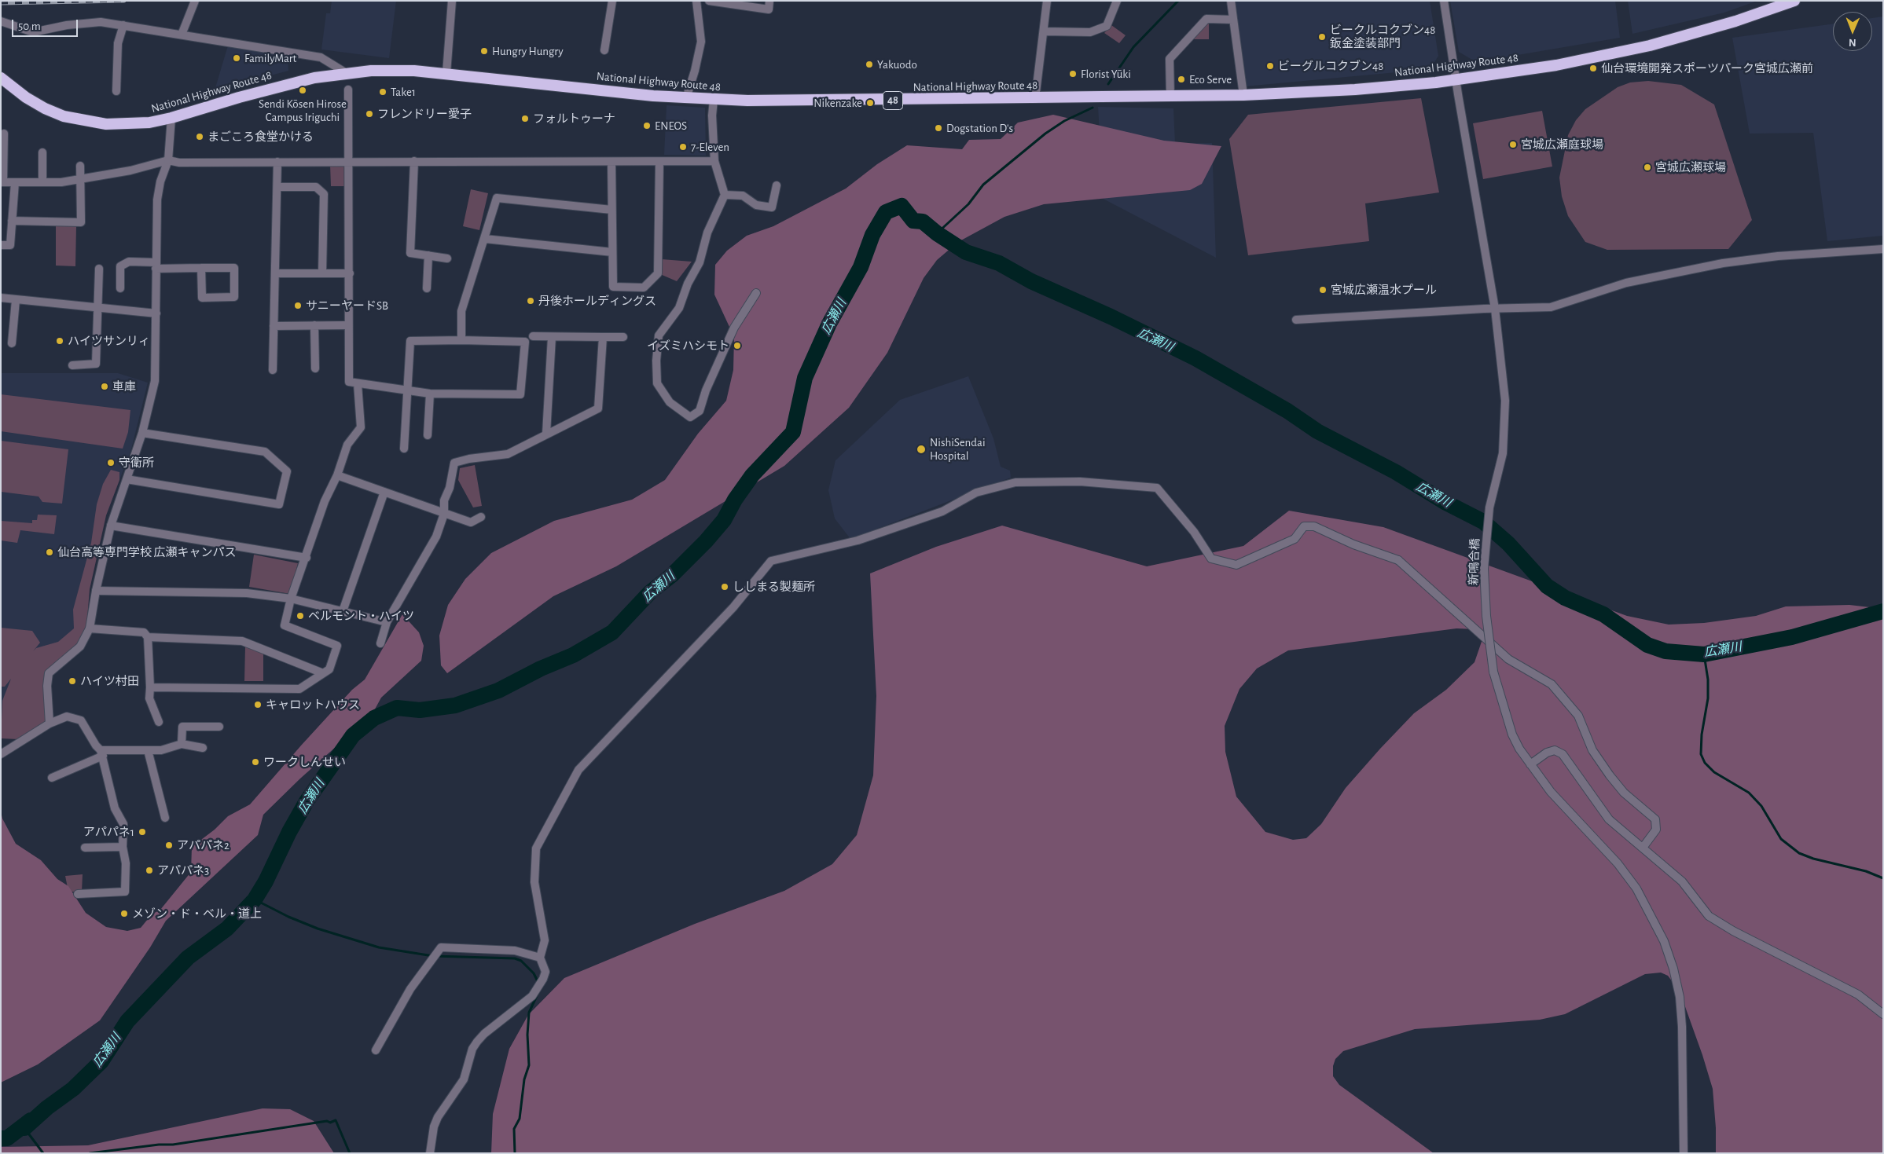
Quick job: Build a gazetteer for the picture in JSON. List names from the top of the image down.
{
  "streets": {
    "highway": ["National Highway Route 48", "48"],
    "street": ["新鳴合橋"]
  },
  "crossings": [
    ["National Highway Route 48", "新鳴合橋"]
  ],
  "water": ["広瀬川"],
  "places": [
    "ビークルコクブン48 鈑金塗装部門",
    "Hungry Hungry",
    "FamilyMart",
    "Yakuodo",
    "ビーグルコクブン48",
    "仙台環境開発スポーツパーク宮城広瀬前",
    "Florist Yūki",
    "Eco Serve",
    "Sendi Kōsen Hirose Campus Iriguchi",
    "Take1",
    "Nikenzake",
    "フレンドリー愛子",
    "フォルトゥーナ",
    "ENEOS",
    "Dogstation D's",
    "まごころ食堂かける",
    "宮城広瀬庭球場",
    "7-Eleven",
    "宮城広瀬球場",
    "宮城広瀬温水プール",
    "丹後ホールディングス",
    "サニーヤードSB",
    "ハイツサンリィ",
    "イズミハシモト",
    "車庫",
    "NishiSendai Hospital",
    "守衛所",
    "仙台高等専門学校 広瀬キャンパス",
    "ししまる製麺所",
    "ベルモント・ハイツ",
    "ハイツ村田",
    "キャロットハウス",
    "ワークしんせい",
    "アパパネ1",
    "アパパネ2",
    "アパパネ3",
    "メゾン・ド・ベル・道上"
  ],
  "scale_bar": "50 m",
  "north": "bottom"
}
